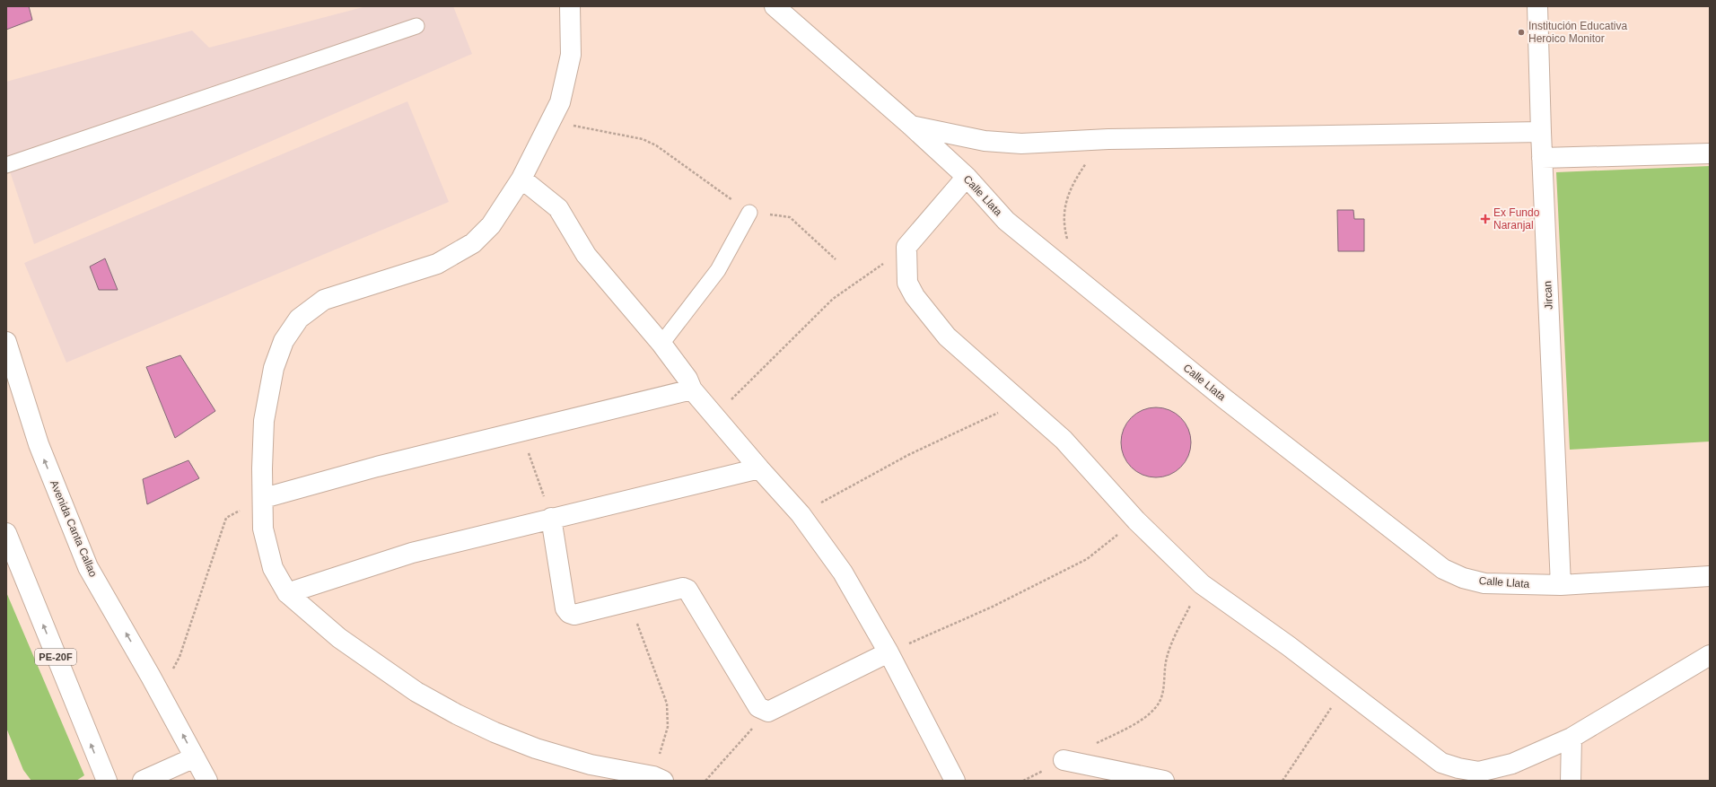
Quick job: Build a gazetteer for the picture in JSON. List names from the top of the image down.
{
  "streets": {
    "street": [
      "Calle Llata",
      "Jircan",
      "Avenida Canta Callao",
      "PE-20F"
    ]
  },
  "crossings": [
    ["Calle Llata", "Jircan"]
  ],
  "places": {
    "other": ["Institución Educativa Heroico Monitor"],
    "health": ["Ex Fundo Naranjal"]
  }
}
